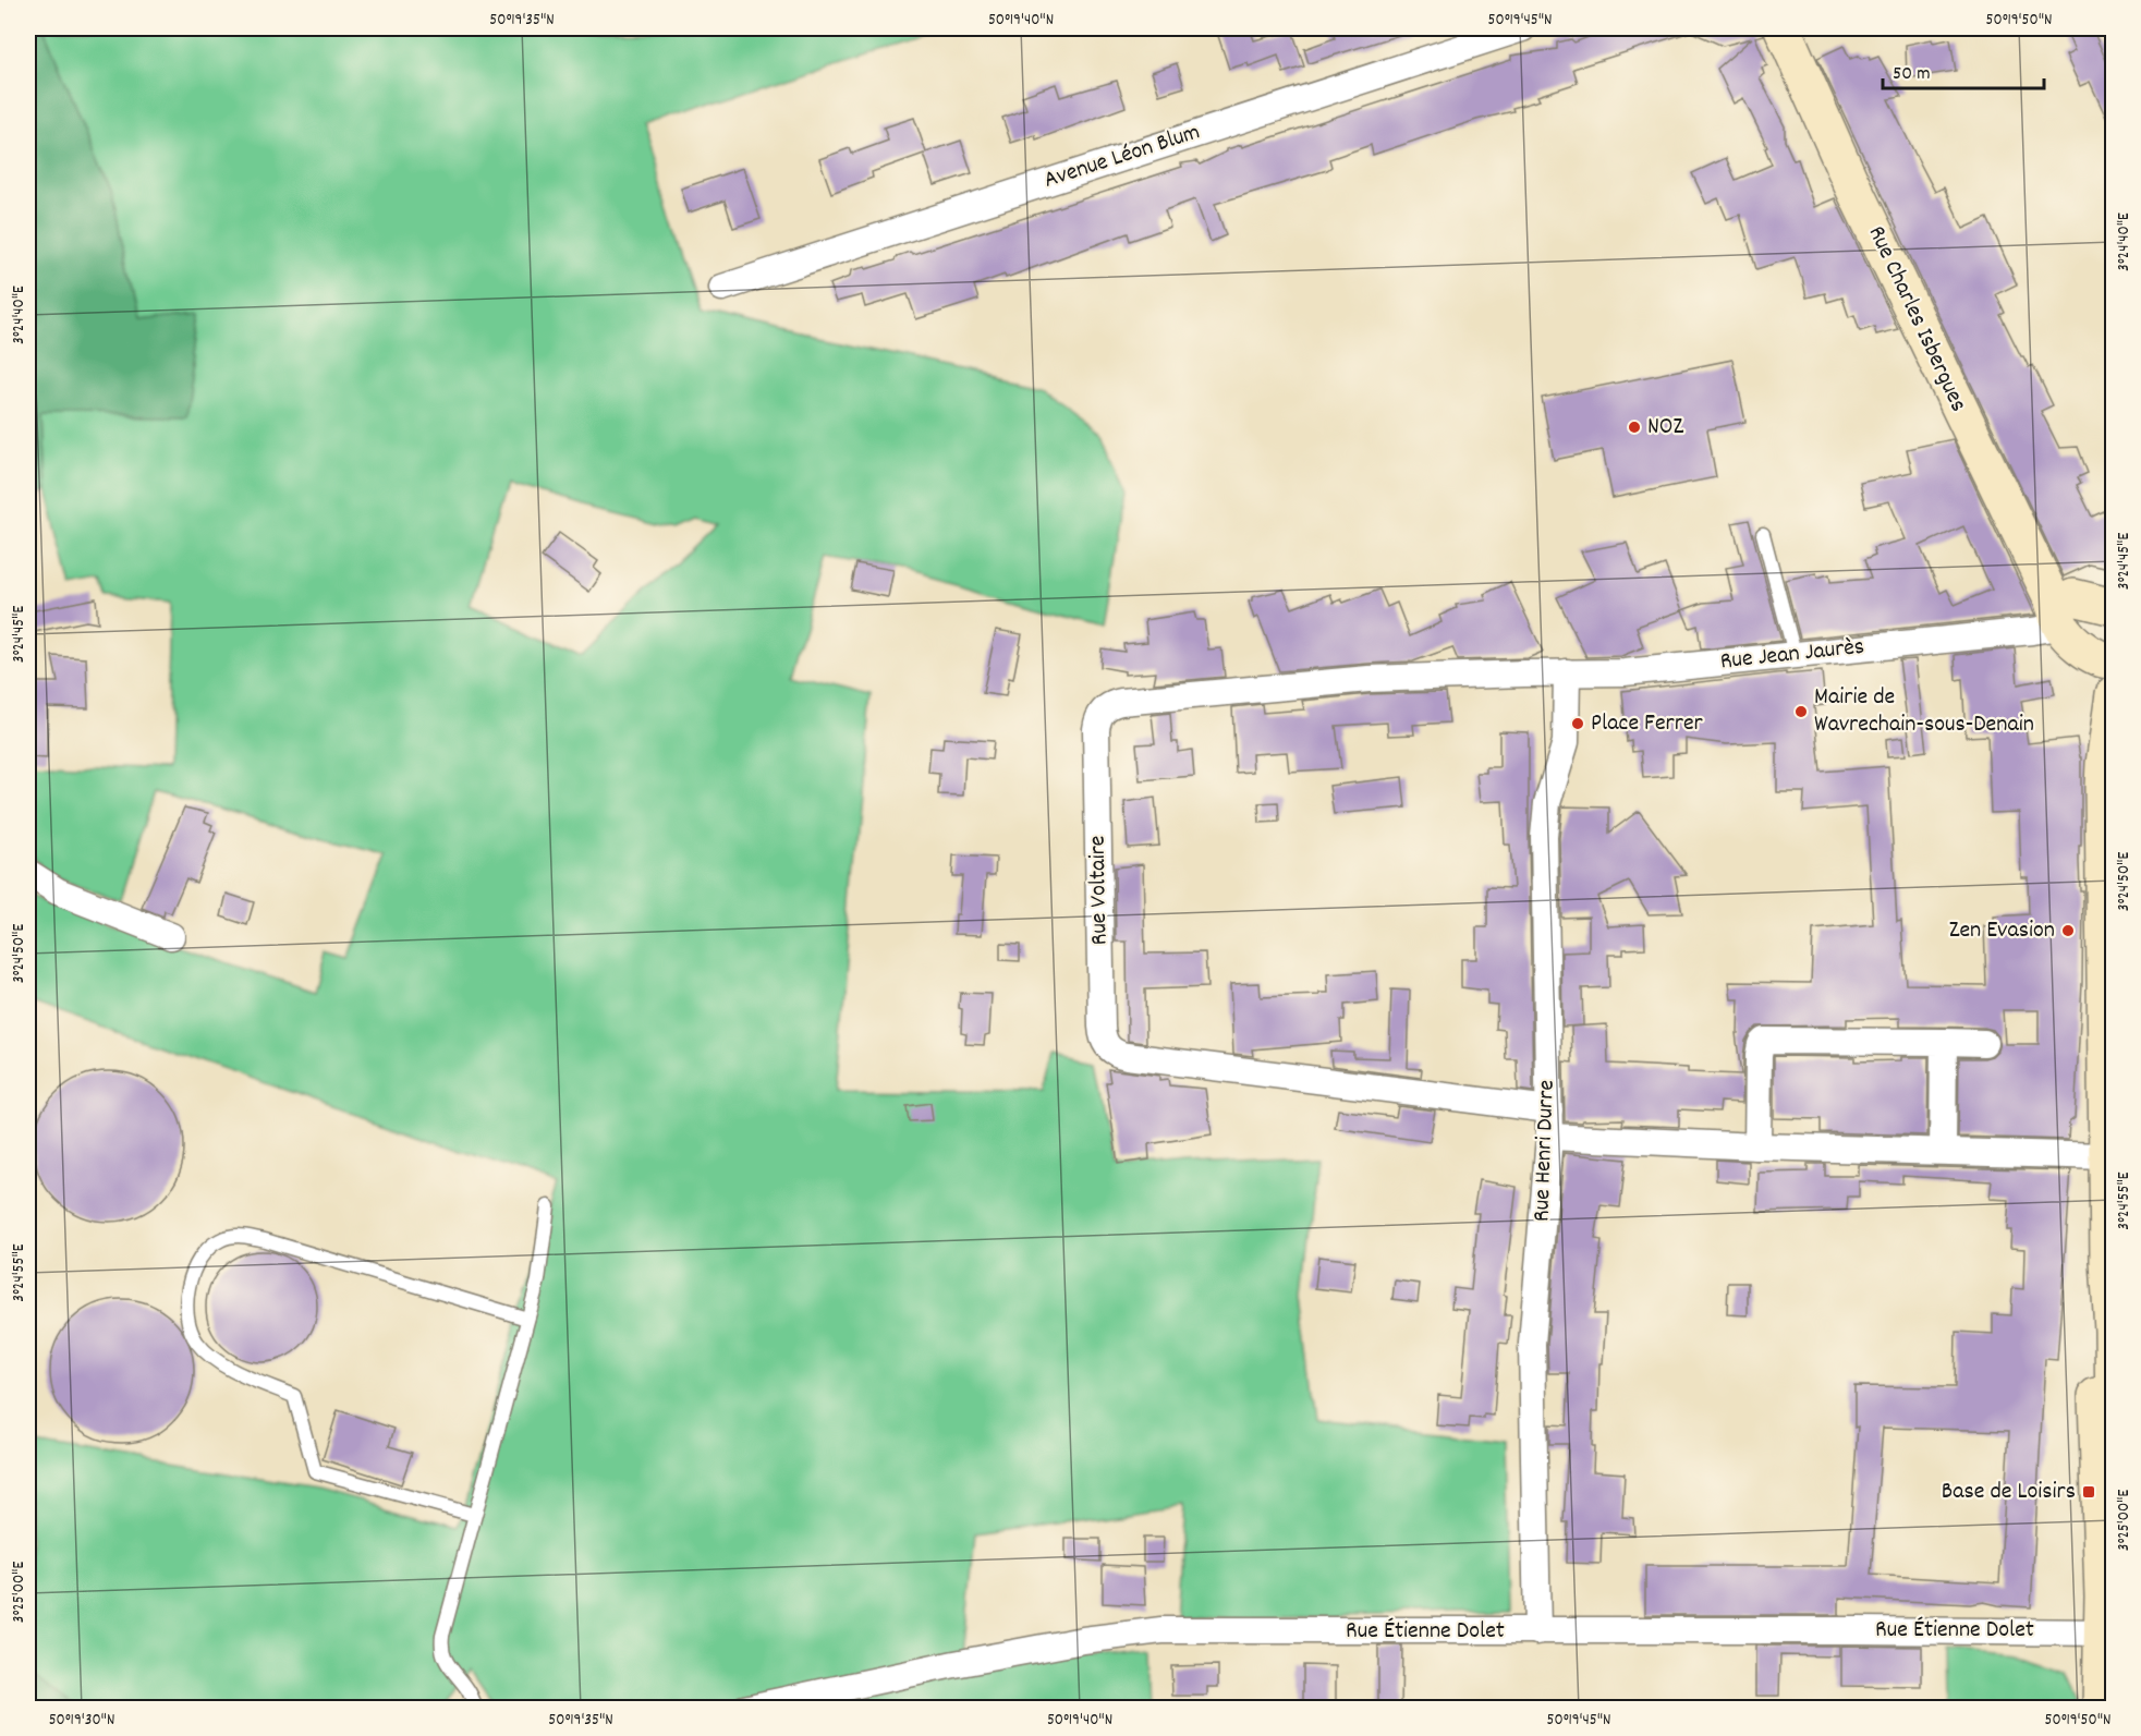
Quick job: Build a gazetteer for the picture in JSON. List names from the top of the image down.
{
  "streets": {
    "main road": ["Rue Charles Isbergues"],
    "street": [
      "Avenue Léon Blum",
      "Rue Jean Jaurès",
      "Rue Voltaire",
      "Rue Henri Durre",
      "Rue Étienne Dolet"
    ]
  },
  "crossings": [
    ["Rue Charles Isbergues", "Rue Jean Jaurès"],
    ["Rue Charles Isbergues", "Rue Étienne Dolet"],
    ["Rue Jean Jaurès", "Rue Voltaire"],
    ["Rue Jean Jaurès", "Rue Henri Durre"],
    ["Rue Voltaire", "Rue Henri Durre"],
    ["Rue Henri Durre", "Rue Étienne Dolet"]
  ],
  "places": {
    "other": [
      "NOZ",
      "Mairie de Wavrechain-sous-Denain",
      "Place Ferrer",
      "Zen Evasion"
    ],
    "transit": ["Base de Loisirs"]
  },
  "scale_bar": "50 m",
  "coordinates": [
    "50°19'35\"N",
    "50°19'40\"N",
    "50°19'45\"N",
    "50°19'50\"N",
    "3°24'40\"E",
    "3°24'45\"E",
    "3°24'50\"E",
    "3°24'55\"E",
    "3°25'00\"E",
    "50°19'30\"N"
  ]
}
